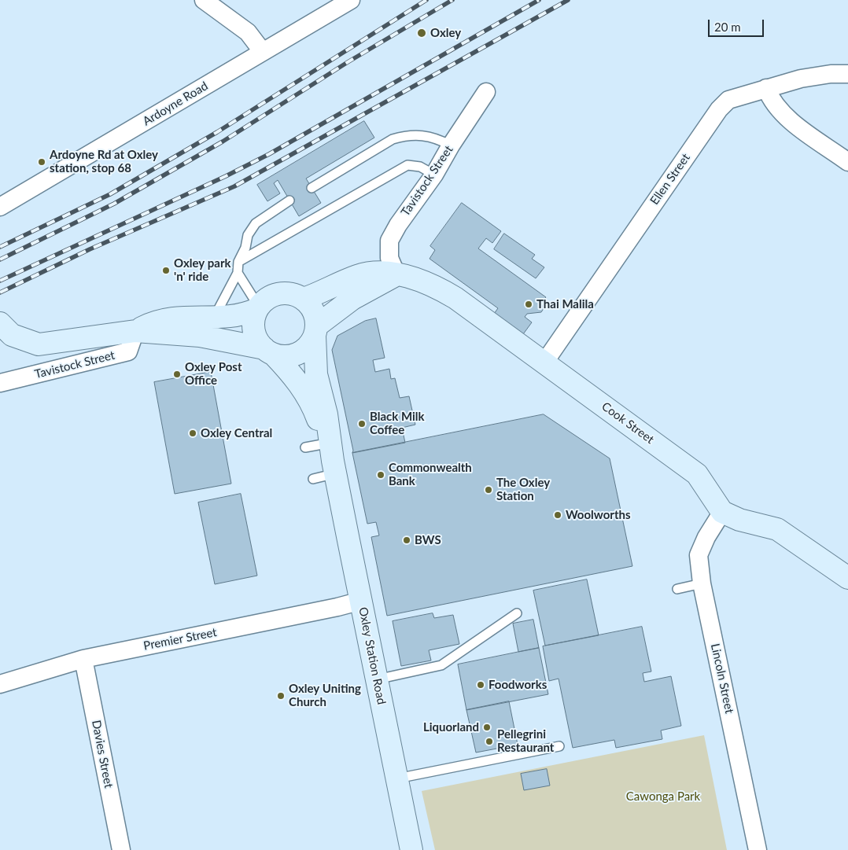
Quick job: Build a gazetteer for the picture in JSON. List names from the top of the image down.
{
  "streets": {
    "main road": ["Cook Street", "Oxley Station Road"],
    "street": [
      "Ardoyne Road",
      "Ellen Street",
      "Tavistock Street",
      "Premier Street",
      "Lincoln Street",
      "Davies Street"
    ]
  },
  "crossings": [
    ["Ellen Street", "Cook Street"],
    ["Tavistock Street", "Cook Street"],
    ["Cook Street", "Oxley Station Road"],
    ["Cook Street", "Lincoln Street"],
    ["Premier Street", "Oxley Station Road"],
    ["Premier Street", "Davies Street"]
  ],
  "parks": ["Cawonga Park"],
  "places": [
    "Oxley",
    "Ardoyne Rd at Oxley station, stop 68",
    "Oxley park 'n' ride",
    "Thai Malila",
    "Oxley Post Office",
    "Black Milk Coffee",
    "Oxley Central",
    "Commonwealth Bank",
    "The Oxley Station",
    "Woolworths",
    "BWS",
    "Foodworks",
    "Oxley Uniting Church",
    "Liquorland",
    "Pellegrini Restaurant"
  ],
  "scale_bar": "20 m"
}
